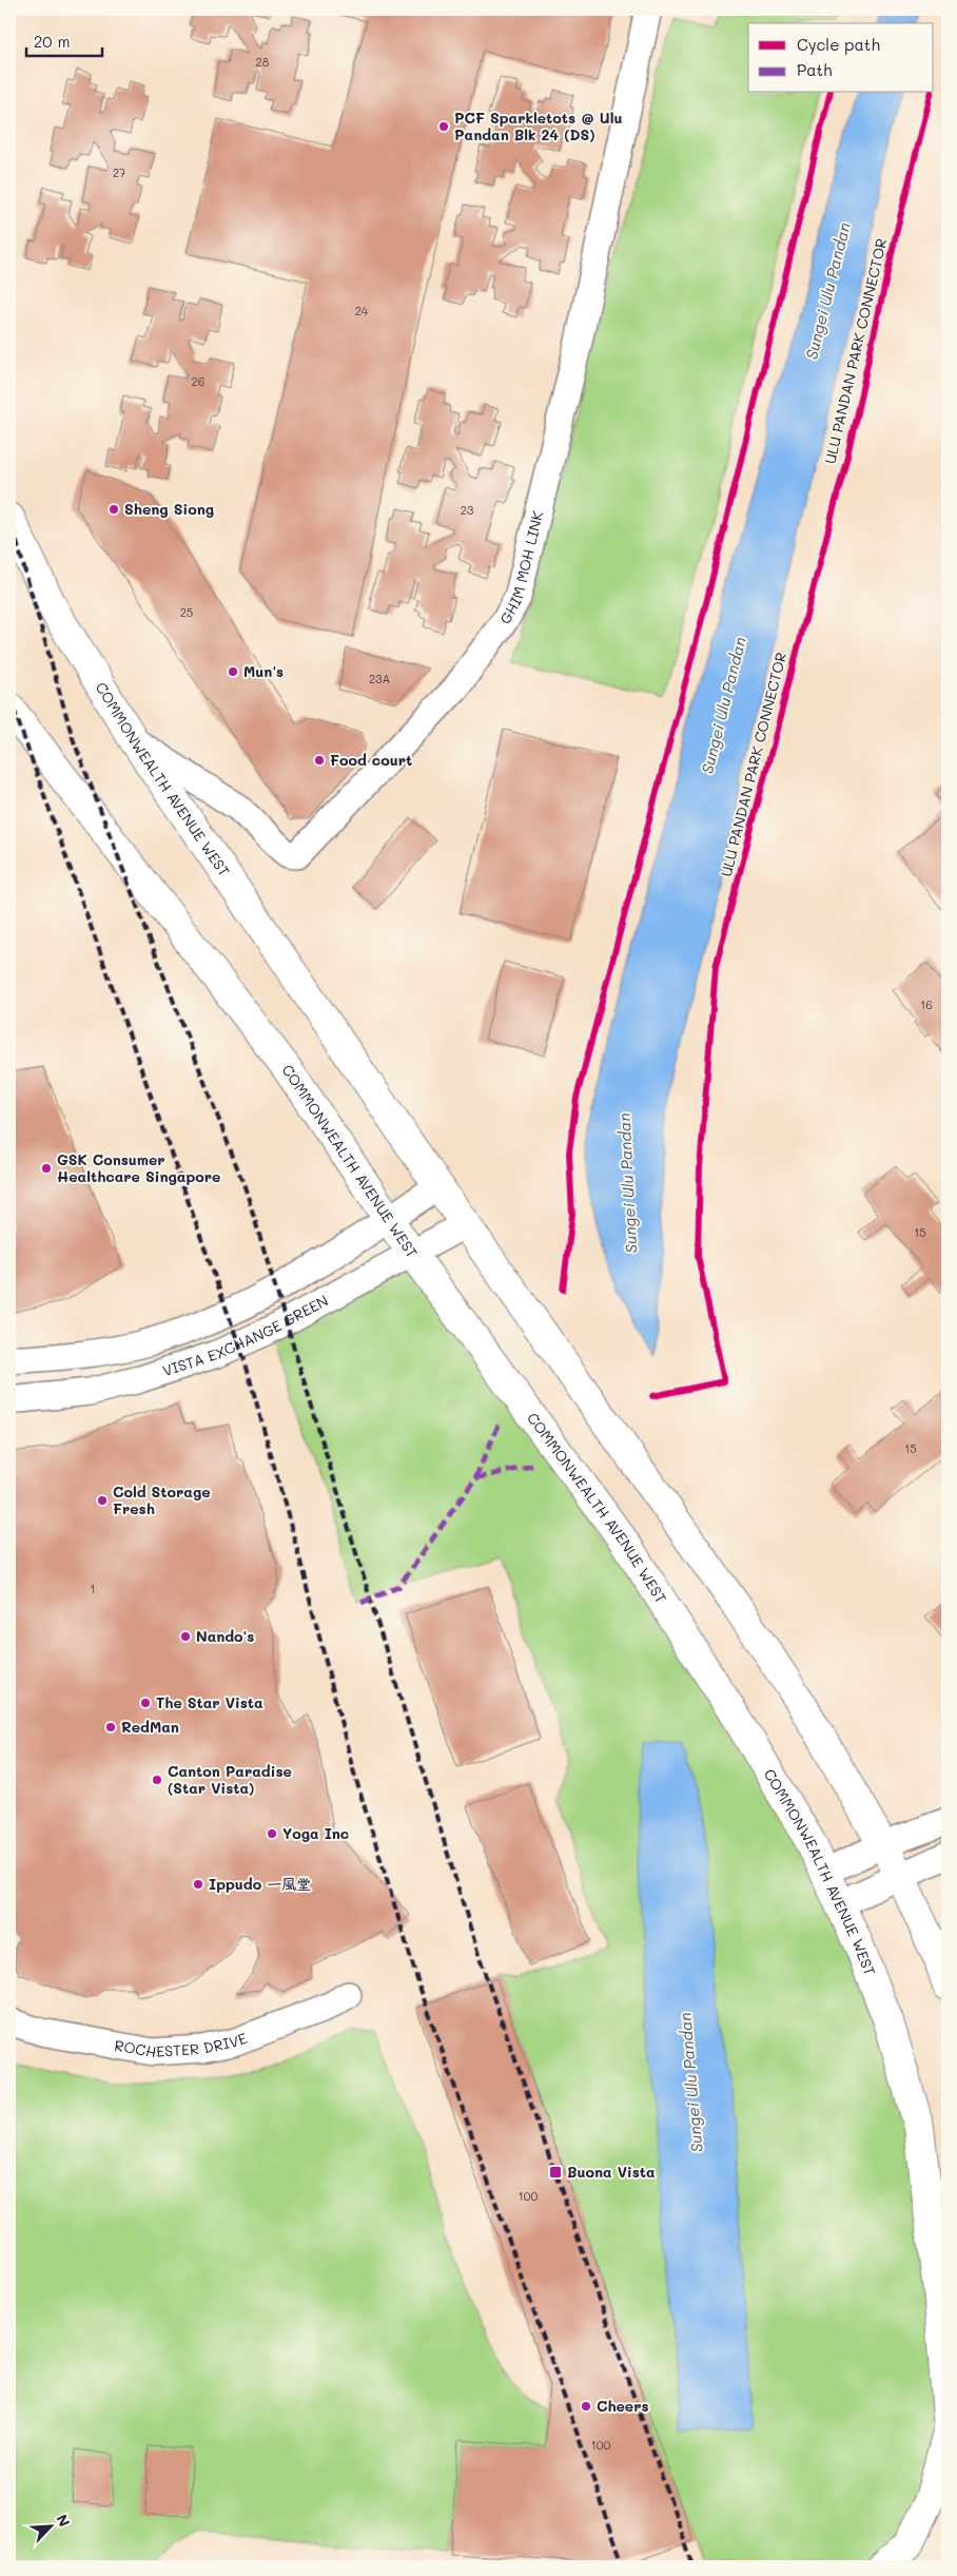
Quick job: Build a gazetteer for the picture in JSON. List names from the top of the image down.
{
  "streets": {
    "main road": ["COMMONWEALTH AVENUE WEST"],
    "street": ["GHIM MOH LINK", "VISTA EXCHANGE GREEN", "ROCHESTER DRIVE"],
    "cycle path": ["ULU PANDAN PARK CONNECTOR"]
  },
  "crossings": [
    ["GHIM MOH LINK", "COMMONWEALTH AVENUE WEST"],
    ["COMMONWEALTH AVENUE WEST", "VISTA EXCHANGE GREEN"]
  ],
  "water": ["Sungei Ulu Pandan"],
  "places": {
    "other": [
      "PCF Sparkletots @ Ulu Pandan Blk 24 (DS)",
      "Sheng Siong",
      "Mun's",
      "Food court",
      "GSK Consumer Healthcare Singapore",
      "Cold Storage Fresh",
      "Nando's",
      "The Star Vista",
      "RedMan",
      "Canton Paradise (Star Vista)",
      "Yoga Inc",
      "Ippudo 一風堂",
      "Cheers"
    ],
    "transit": ["Buona Vista"]
  },
  "house_numbers": [
    "28",
    "27",
    "24",
    "26",
    "23",
    "25",
    "23A",
    "16",
    "15",
    "15",
    "1",
    "100",
    "100"
  ],
  "legend": ["Cycle path", "Path"],
  "scale_bar": "20 m",
  "north": "top right"
}
